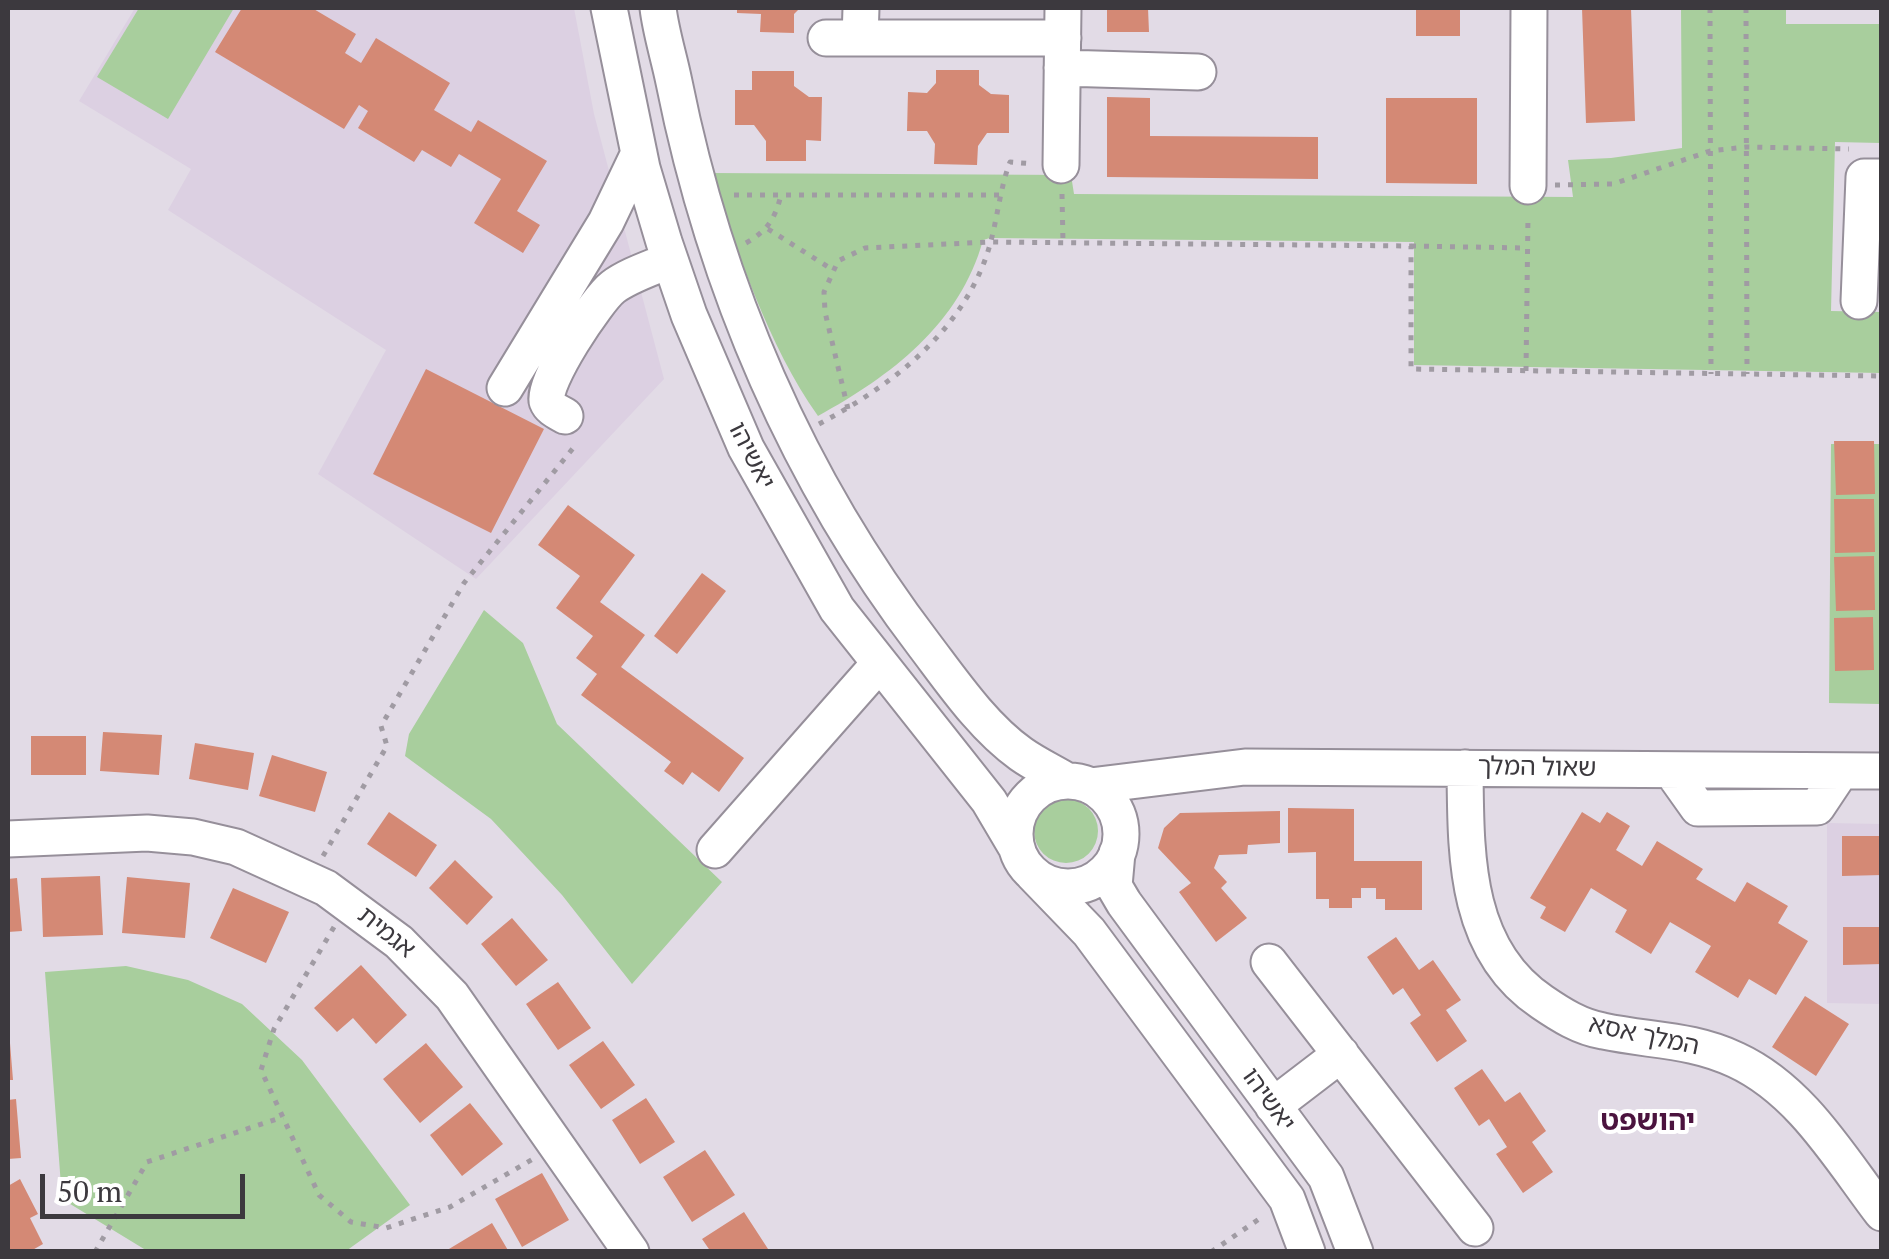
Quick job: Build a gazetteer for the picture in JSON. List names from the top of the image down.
{
  "streets": {
    "street": [
      "יאשיהו",
      "שאול המלך",
      "אגמית",
      "המלך אסא"
    ]
  },
  "crossings": [
    ["יאשיהו", "שאול המלך"],
    ["שאול המלך", "המלך אסא"]
  ],
  "districts": ["יהושפט"],
  "scale_bar": "50 m"
}
